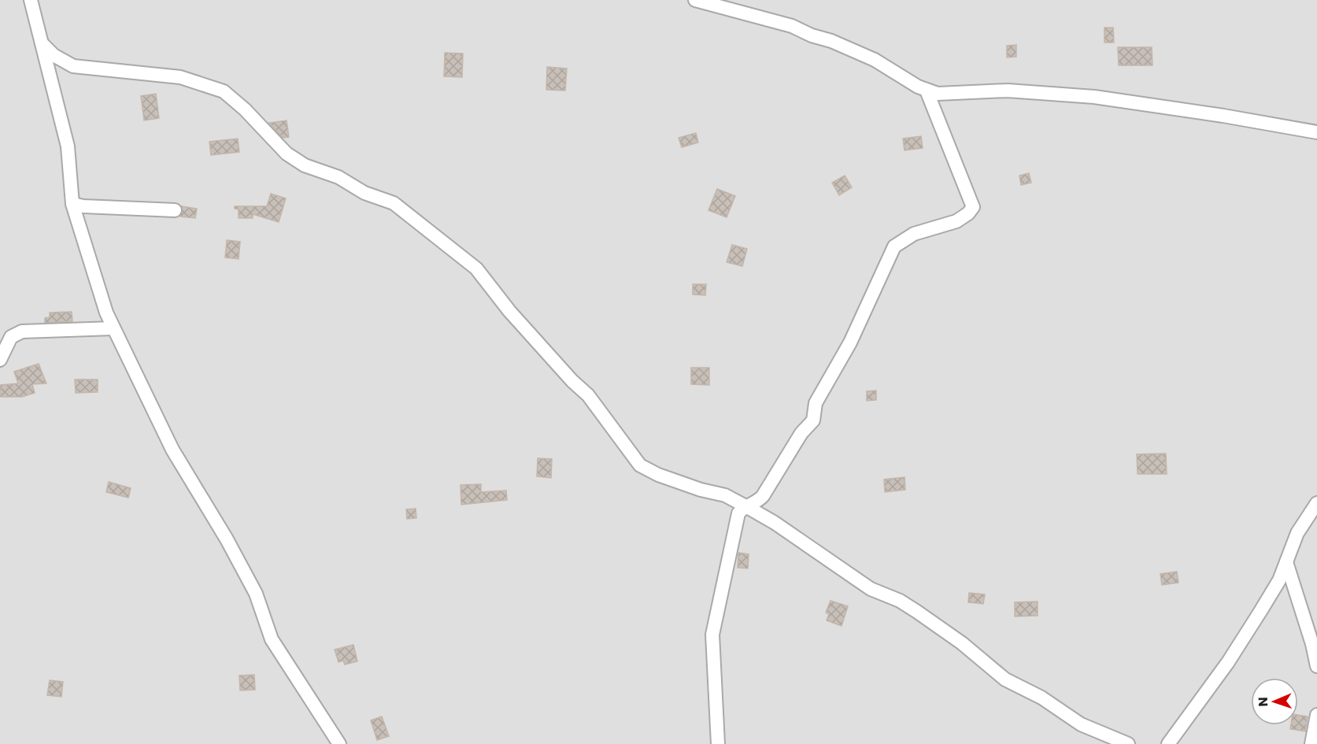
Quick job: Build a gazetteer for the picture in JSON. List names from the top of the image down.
{
  "north": "left"
}
